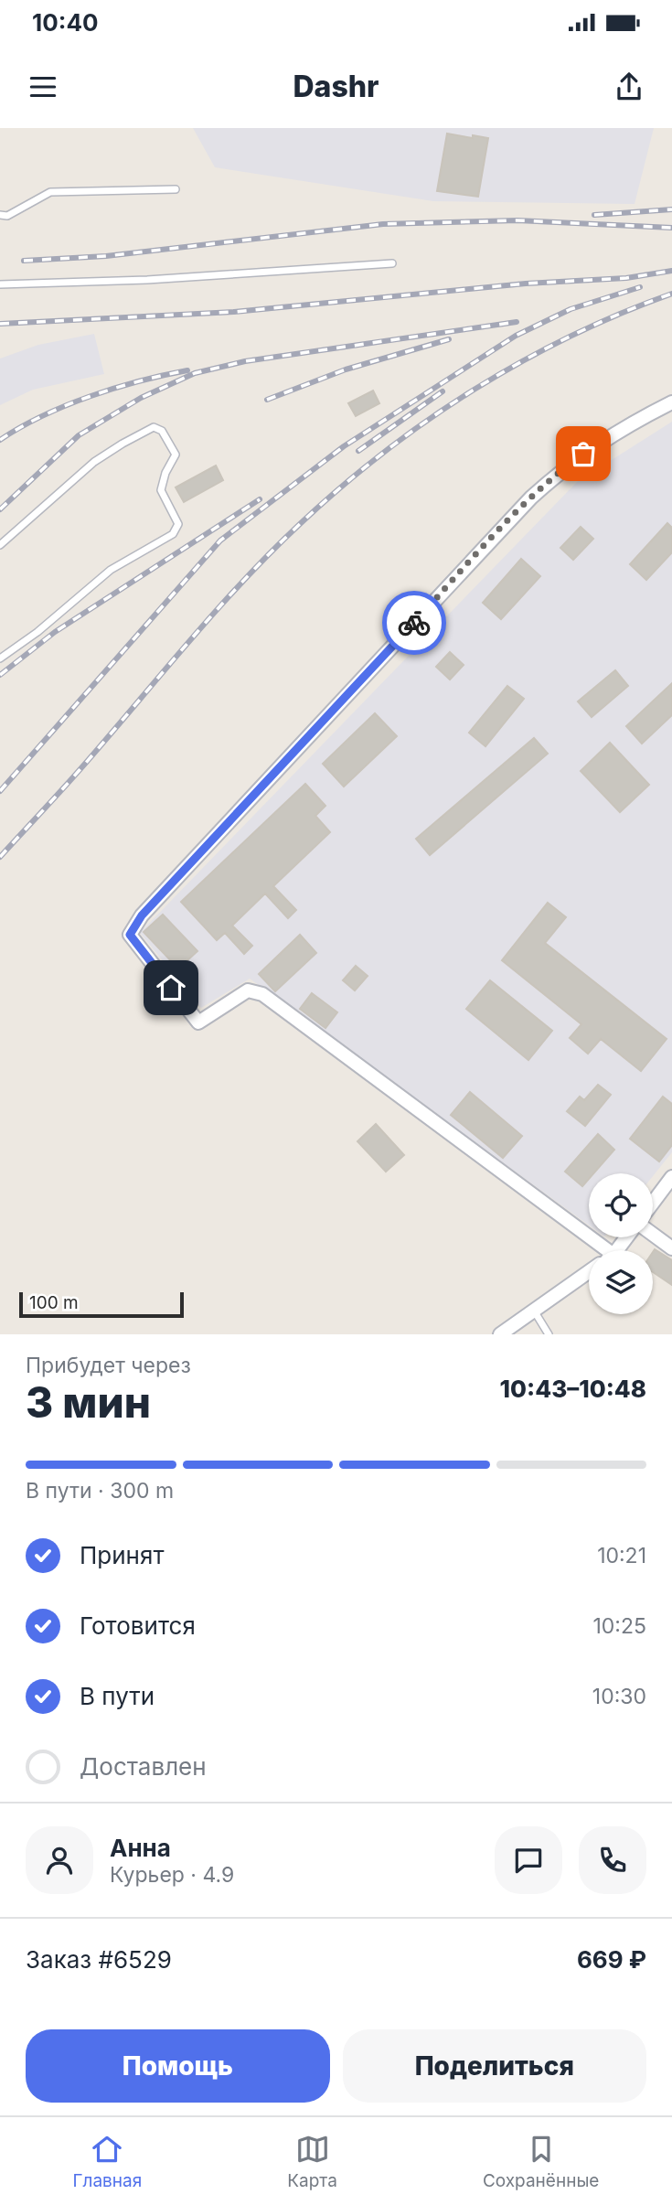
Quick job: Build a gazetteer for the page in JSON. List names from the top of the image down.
{
  "scale_bar": "100 m",
  "page": {
    "status": "10:40",
    "header": "Dashr",
    "scale": "100 m",
    "heading": ["3 мин", "Прибудет через", "10:43–10:48"],
    "panel": [
      "Анна",
      "Курьер · 4.9",
      "Заказ #6529",
      "669 ₽"
    ],
    "bar": "В пути · 300 m",
    "list": [
      ["Принят", "10:21"],
      ["Готовится", "10:25"],
      ["В пути", "10:30"],
      "Доставлен"
    ],
    "buttons": ["Помощь", "Поделиться"],
    "tabs": ["Главная", "Карта", "Сохранённые"]
  }
}
